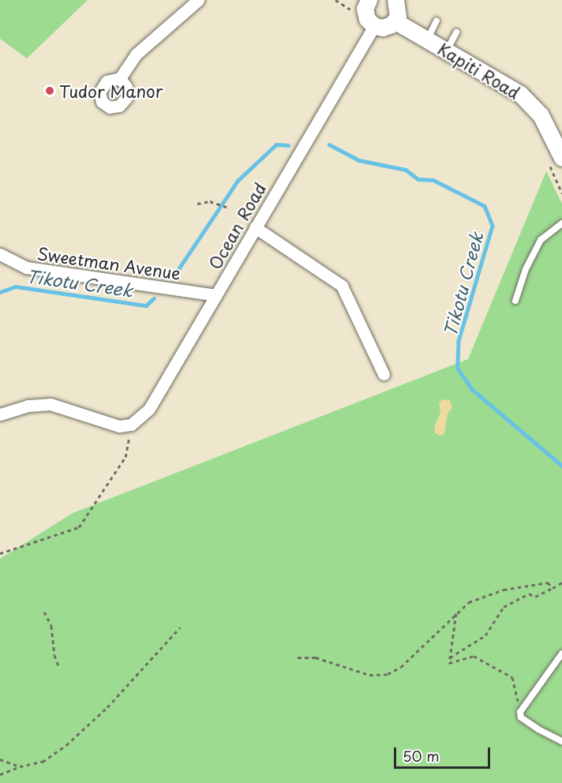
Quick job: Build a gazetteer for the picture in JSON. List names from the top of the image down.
{
  "streets": {
    "main road": ["Kapiti Road"],
    "street": ["Ocean Road", "Sweetman Avenue"]
  },
  "crossings": [
    ["Ocean Road", "Sweetman Avenue"]
  ],
  "water": ["Tikotu Creek"],
  "places": ["Tudor Manor"],
  "scale_bar": "50 m"
}
